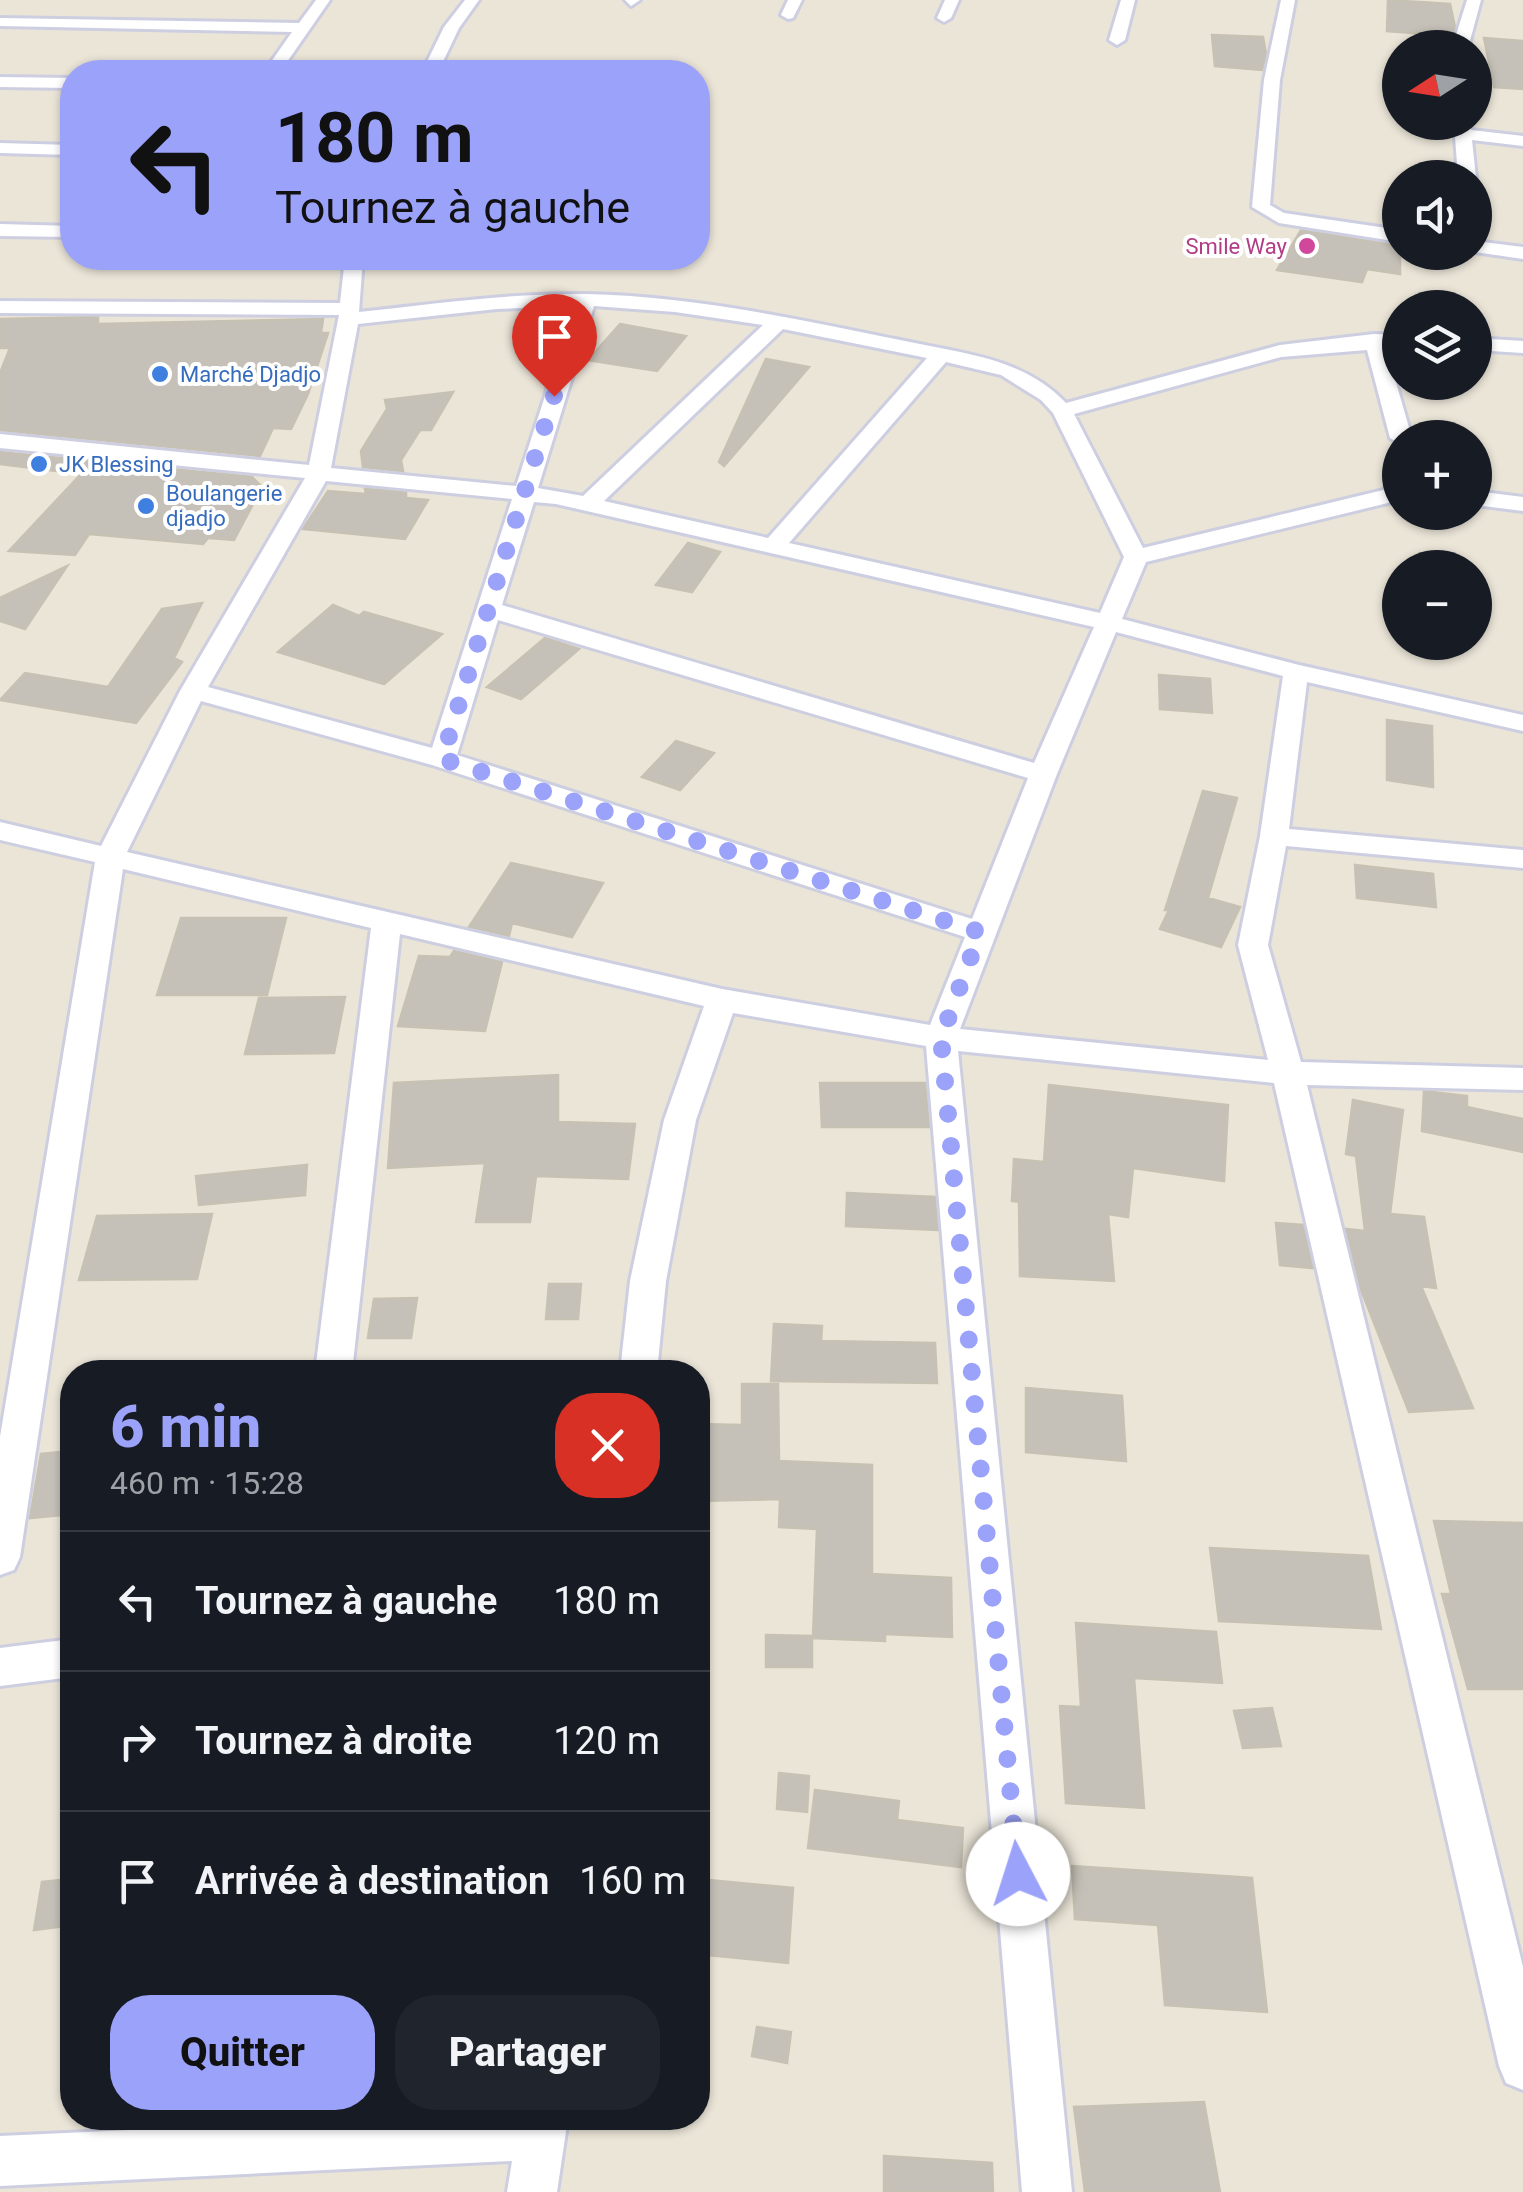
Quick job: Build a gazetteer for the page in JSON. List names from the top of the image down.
{
  "places": [
    "Smile Way",
    "Marché Djadjo",
    "JK Blessing",
    "Boulangerie djadjo"
  ],
  "north": "left",
  "page": {
    "map_buttons": ["+", "−"],
    "turn": ["180 m", "Tournez à gauche"],
    "heading": ["6 min", "460 m · 15:28"],
    "list": [
      {
        "name": "Tournez à gauche",
        "value": "180 m"
      },
      {
        "name": "Tournez à droite",
        "value": "120 m"
      },
      {
        "name": "Arrivée à destination",
        "value": "160 m"
      }
    ],
    "buttons": ["Quitter", "Partager"]
  }
}
